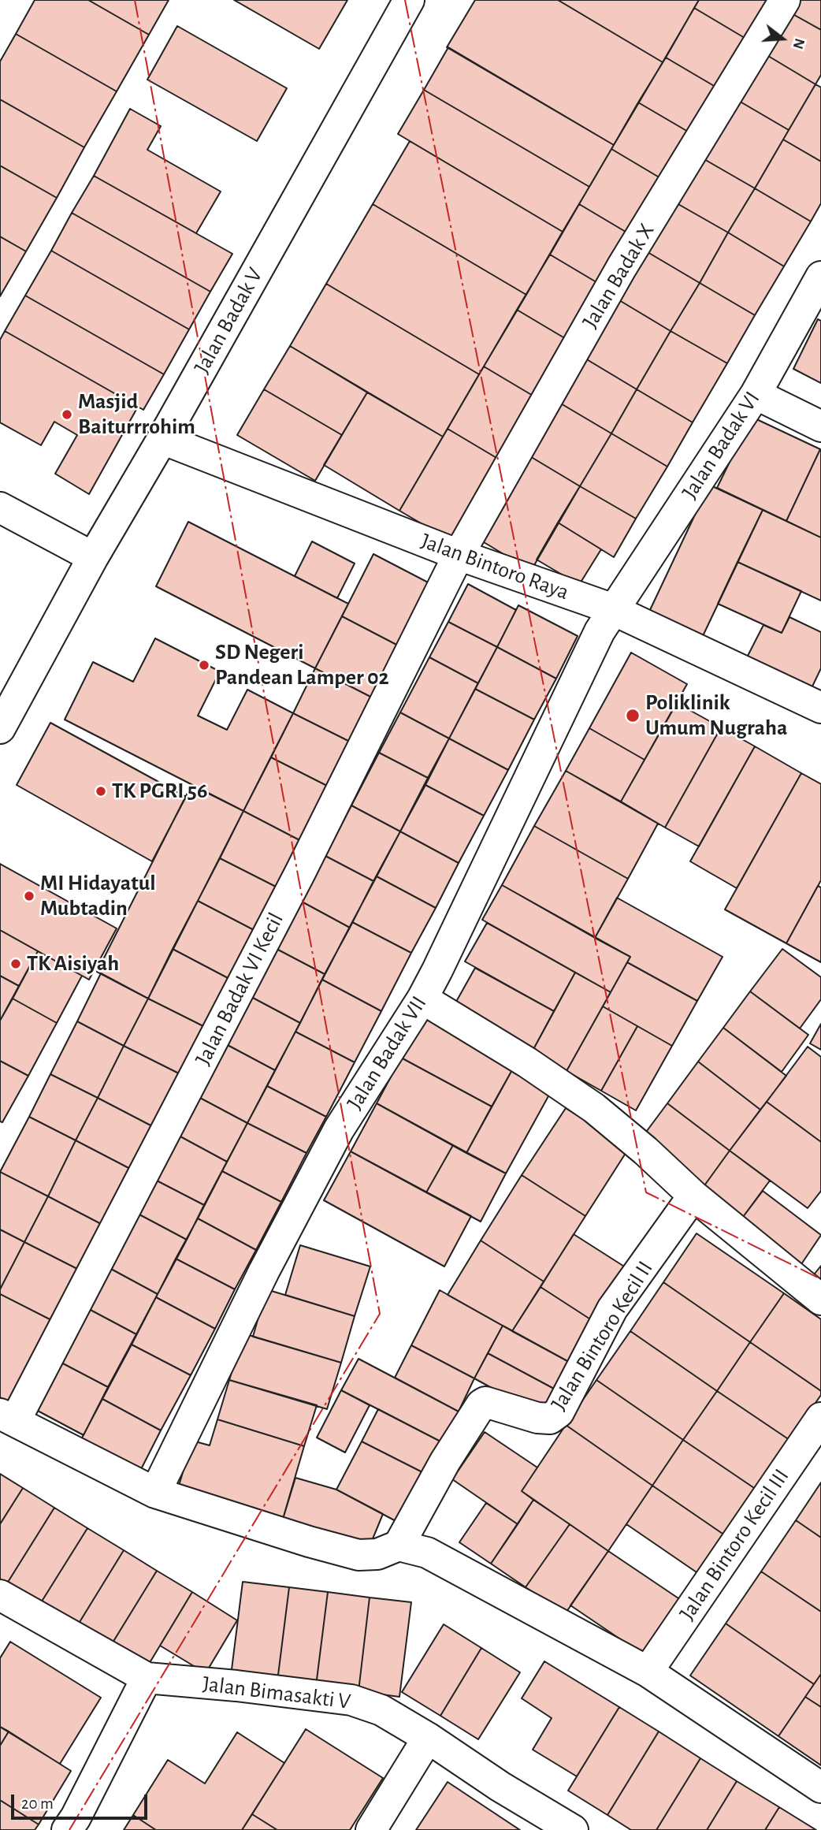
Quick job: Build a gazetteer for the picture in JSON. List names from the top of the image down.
{
  "streets": {
    "street": [
      "Jalan Badak X",
      "Jalan Badak V",
      "Jalan Badak VI",
      "Jalan Bintoro Raya",
      "Jalan Badak VI Kecil",
      "Jalan Badak VII",
      "Jalan Bintoro Kecil II",
      "Jalan Bintoro Kecil III",
      "Jalan Bimasakti V"
    ]
  },
  "crossings": [
    ["Jalan Badak X", "Jalan Bintoro Raya"],
    ["Jalan Badak X", "Jalan Badak VI Kecil"],
    ["Jalan Badak V", "Jalan Bintoro Raya"],
    ["Jalan Badak VI", "Jalan Bintoro Raya"],
    ["Jalan Badak VI", "Jalan Badak VII"],
    ["Jalan Bintoro Raya", "Jalan Badak VI Kecil"],
    ["Jalan Bintoro Raya", "Jalan Badak VII"]
  ],
  "places": [
    "Masjid Baiturrrohim",
    "SD Negeri Pandean Lamper 02",
    "Poliklinik Umum Nugraha",
    "TK PGRI 56",
    "MI Hidayatul Mubtadin",
    "TK Aisiyah"
  ],
  "scale_bar": "20 m",
  "north": "right"
}
